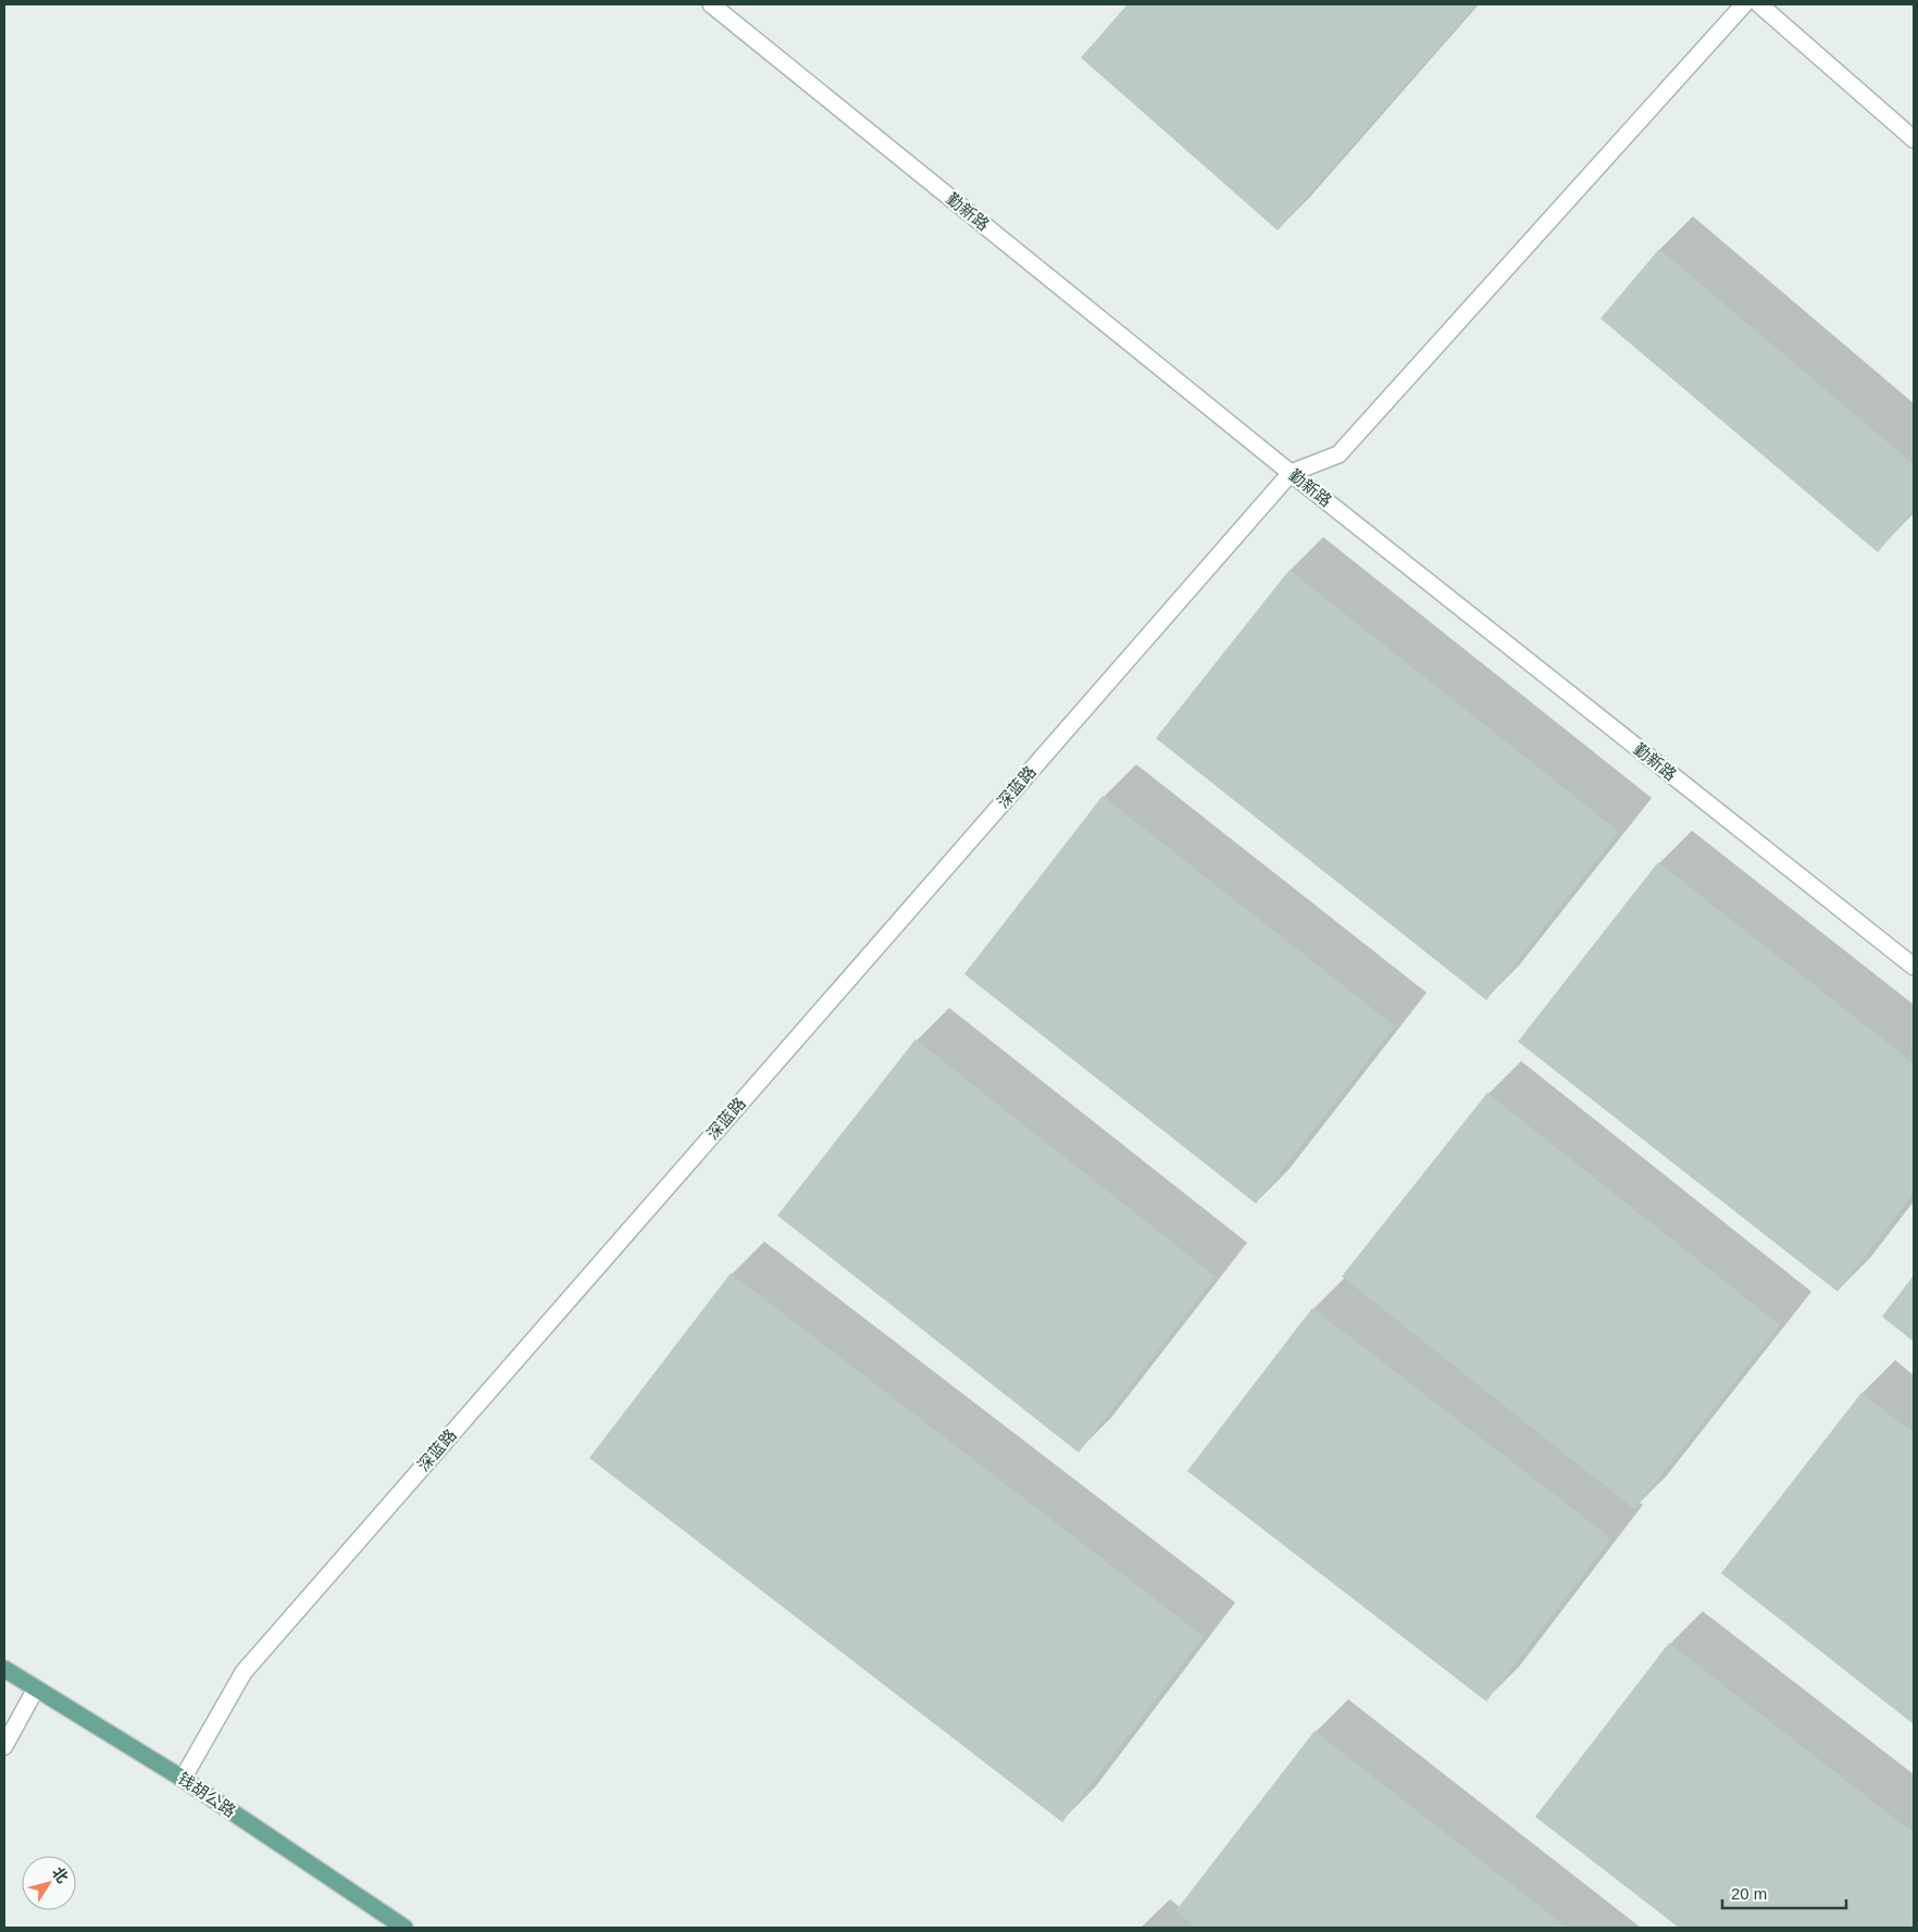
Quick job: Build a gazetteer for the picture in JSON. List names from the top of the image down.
{
  "streets": {
    "main road": ["钱胡公路"],
    "street": ["勤新路", "深蓝路"]
  },
  "crossings": [
    ["勤新路", "深蓝路"],
    ["深蓝路", "钱胡公路"]
  ],
  "scale_bar": "20 m",
  "north": "top right"
}
